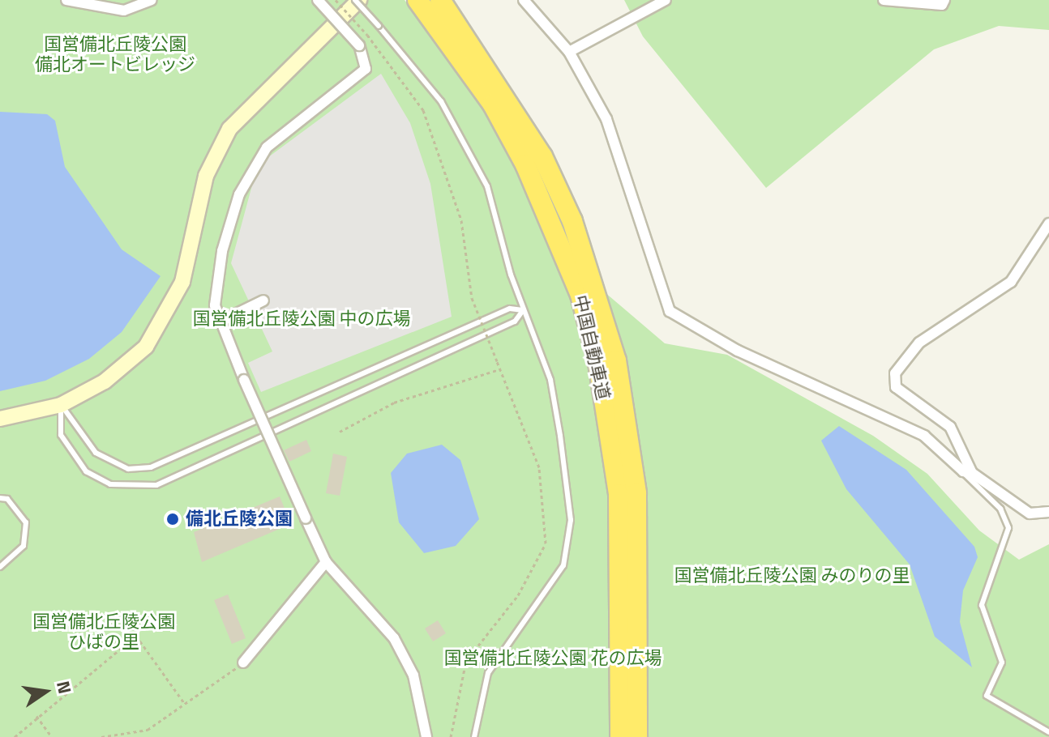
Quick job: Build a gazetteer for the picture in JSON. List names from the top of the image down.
{
  "streets": {
    "highway": ["中国自動車道"]
  },
  "parks": [
    "国営備北丘陵公園 備北オートビレッジ",
    "国営備北丘陵公園 中の広場",
    "国営備北丘陵公園 みのりの里",
    "国営備北丘陵公園 ひばの里",
    "国営備北丘陵公園 花の広場"
  ],
  "places": ["備北丘陵公園"],
  "north": "right"
}
